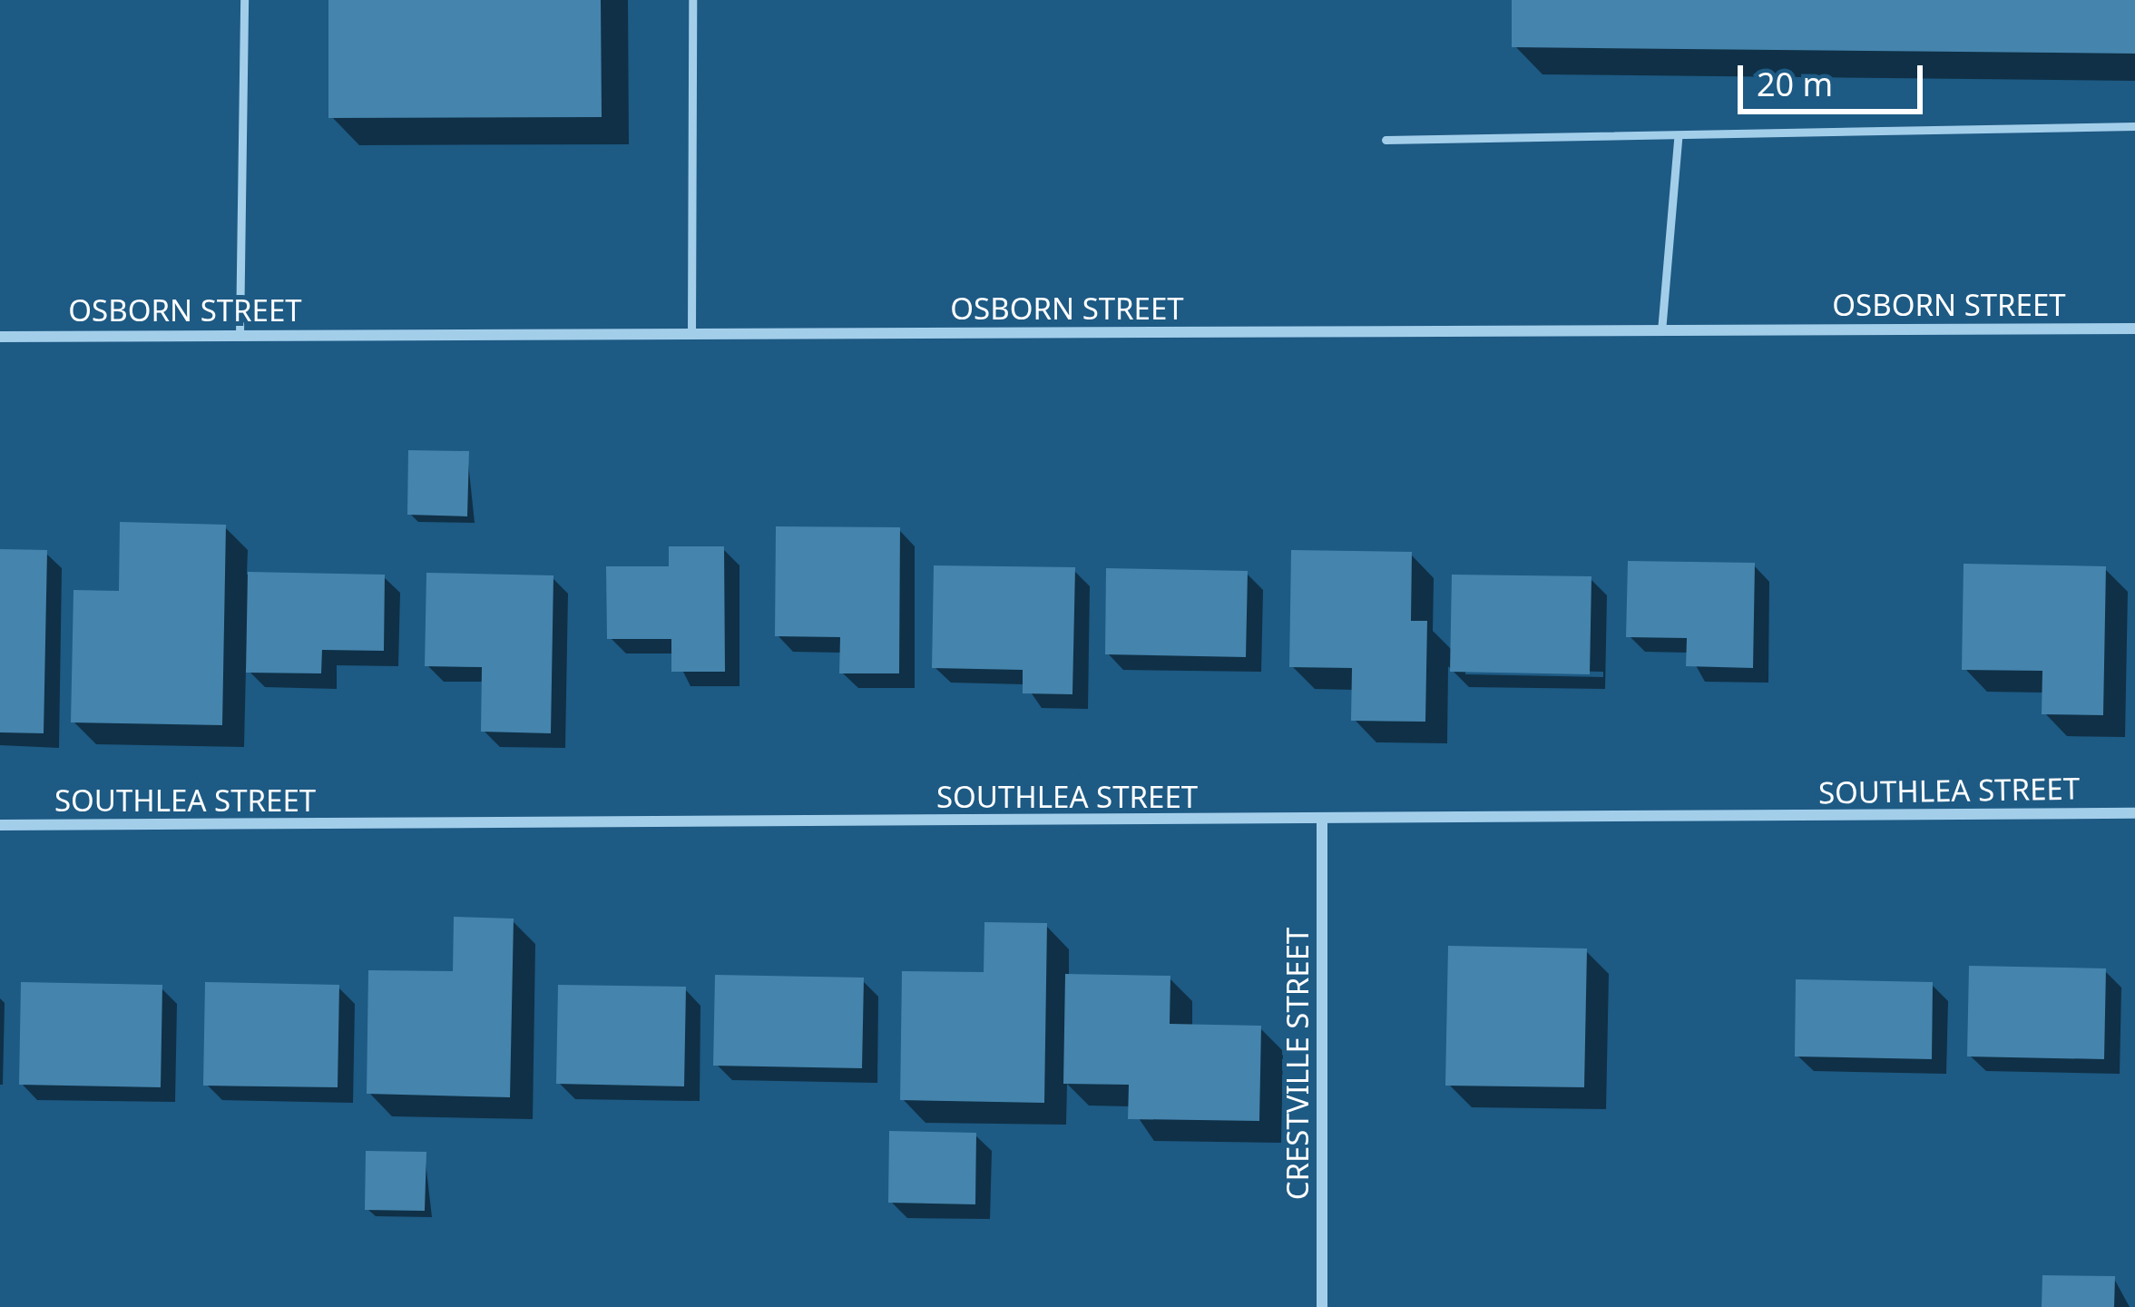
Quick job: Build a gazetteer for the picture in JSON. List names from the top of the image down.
{
  "streets": {
    "street": ["OSBORN STREET", "SOUTHLEA STREET", "CRESTVILLE STREET"]
  },
  "crossings": [
    ["SOUTHLEA STREET", "CRESTVILLE STREET"]
  ],
  "scale_bar": "20 m"
}
